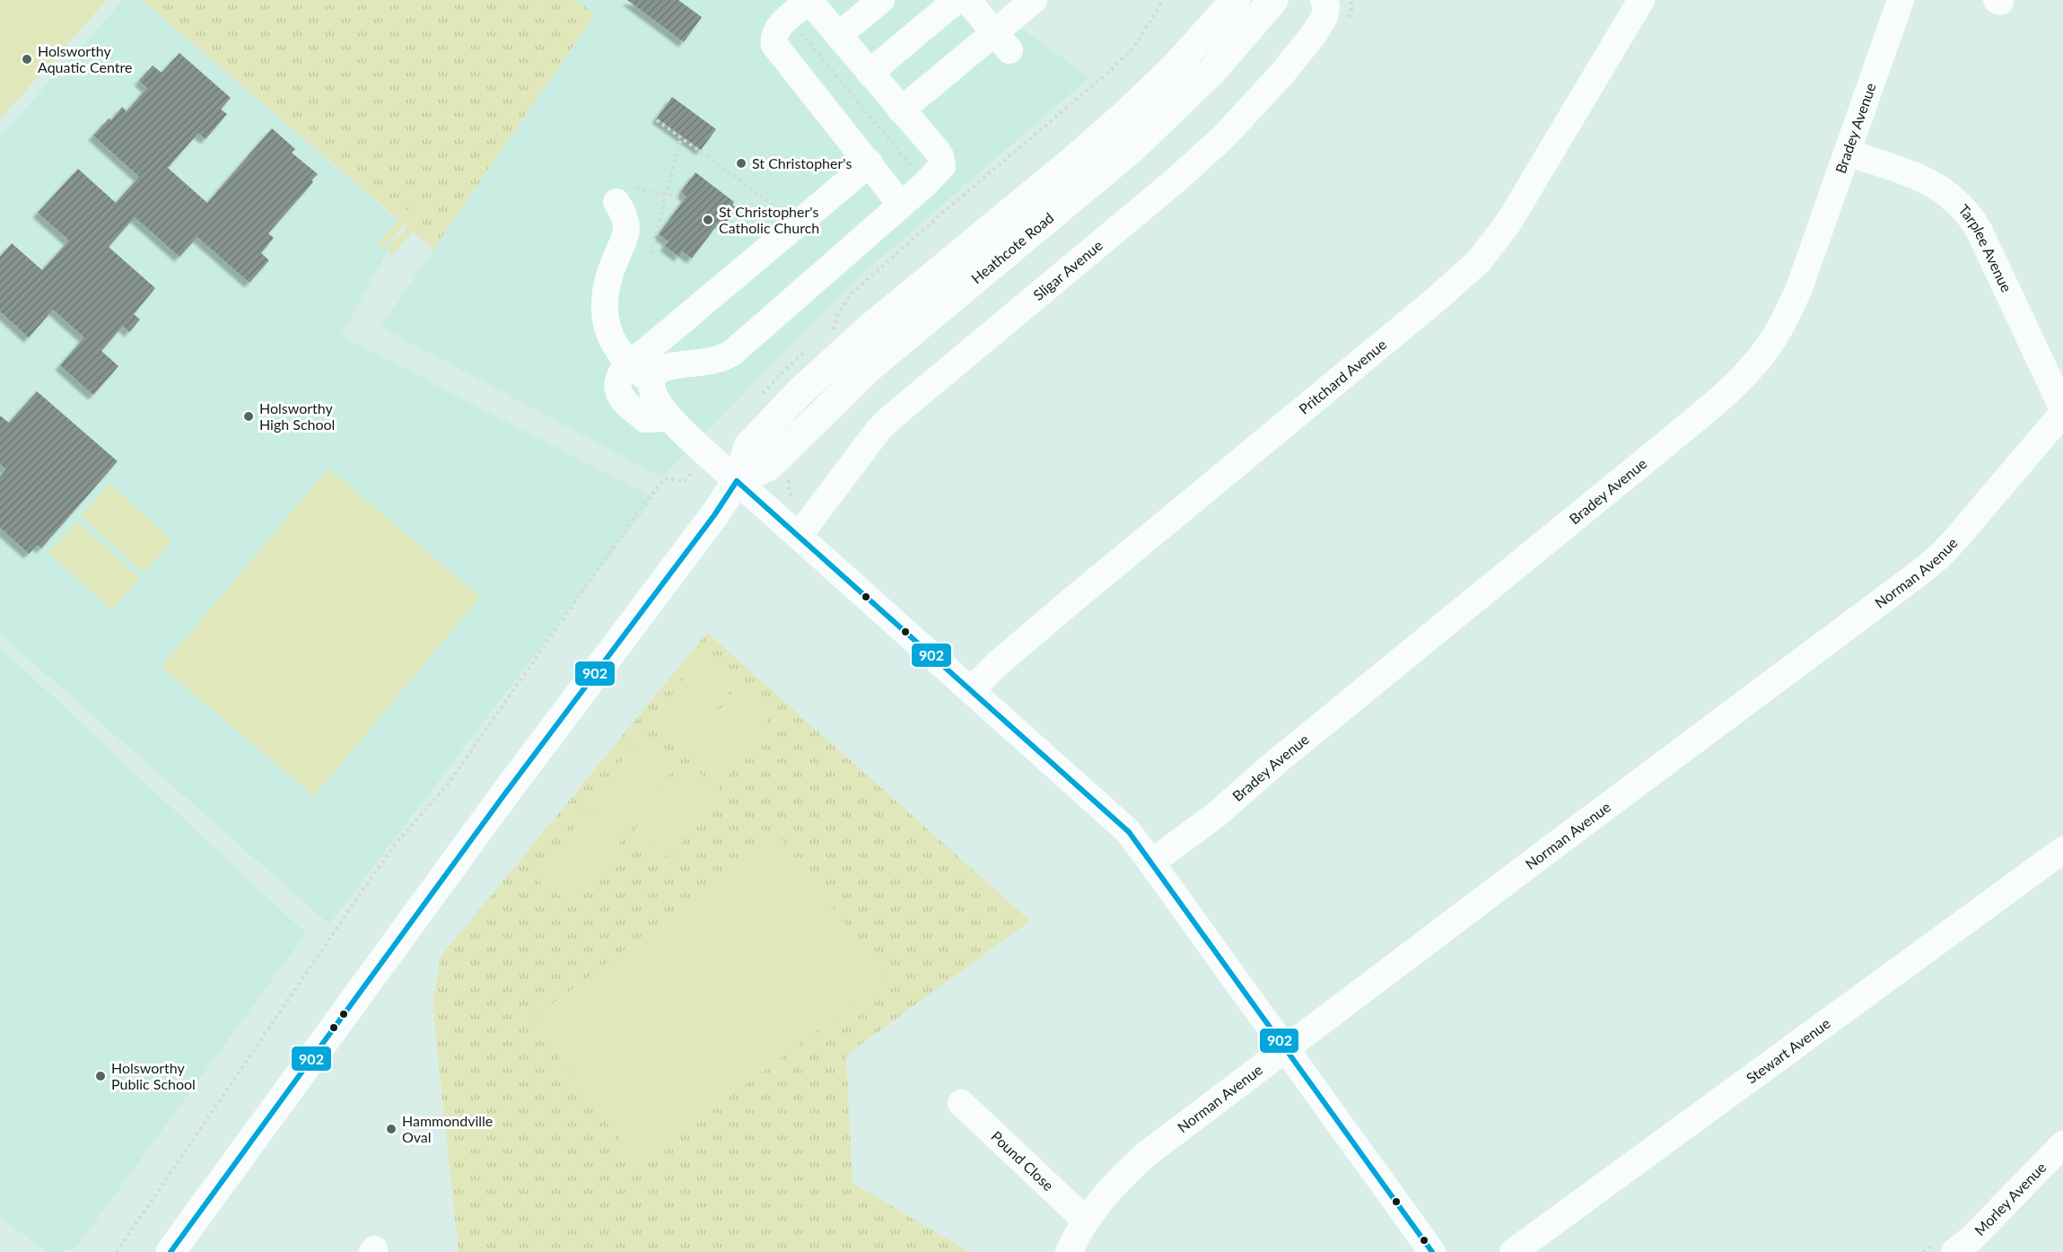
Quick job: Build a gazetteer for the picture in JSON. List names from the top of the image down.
{
  "streets": {
    "main road": ["Heathcote Road"],
    "street": [
      "Bradey Avenue",
      "Tarplee Avenue",
      "Sligar Avenue",
      "Pritchard Avenue",
      "Norman Avenue",
      "Stewart Avenue",
      "Pound Close",
      "Morley Avenue"
    ]
  },
  "crossings": [
    ["Bradey Avenue", "Tarplee Avenue"],
    ["Norman Avenue", "Pound Close"]
  ],
  "places": [
    "Holsworthy Aquatic Centre",
    "St Christopher's",
    "St Christopher's Catholic Church",
    "Holsworthy High School",
    "Holsworthy Public School",
    "Hammondville Oval"
  ],
  "lines": ["transit line 902"]
}
